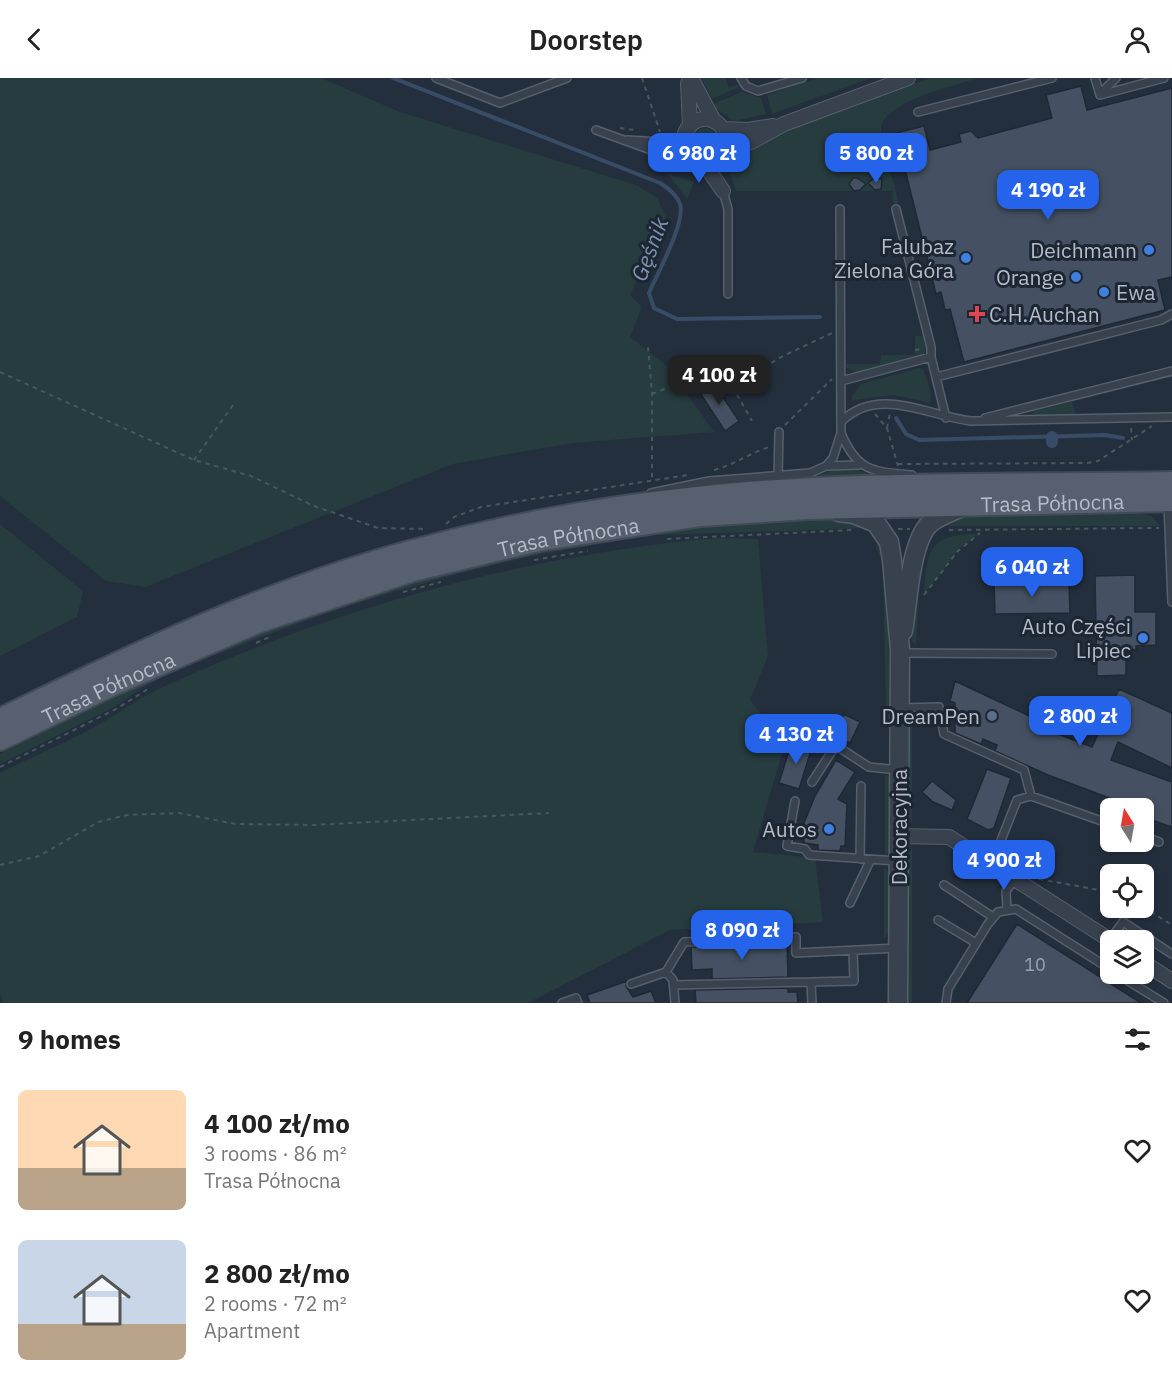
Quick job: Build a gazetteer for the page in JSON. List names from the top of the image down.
{
  "streets": {
    "main road": ["Trasa Północna"],
    "street": ["Dekoracyjna"]
  },
  "crossings": [
    ["Trasa Północna", "Dekoracyjna"]
  ],
  "water": ["Gęśnik"],
  "places": {
    "other": [
      "Deichmann",
      "Falubaz Zielona Góra",
      "Orange",
      "Ewa",
      "Auto Części Lipiec",
      "DreamPen",
      "Autos"
    ],
    "health": ["C.H.Auchan"]
  },
  "house_numbers": ["10"],
  "north": "top",
  "page": {
    "header": "Doorstep",
    "price": [
      "6 980 zł",
      "5 800 zł",
      "4 190 zł",
      "4 100 zł",
      "6 040 zł",
      "2 800 zł",
      "4 130 zł",
      "4 900 zł",
      "8 090 zł"
    ],
    "heading": "9 homes",
    "list": [
      {
        "name": "4 100 zł/mo",
        "note": "3 rooms · 86 m² · Trasa Północna"
      },
      {
        "name": "2 800 zł/mo",
        "note": "2 rooms · 72 m² · Apartment"
      }
    ]
  }
}
